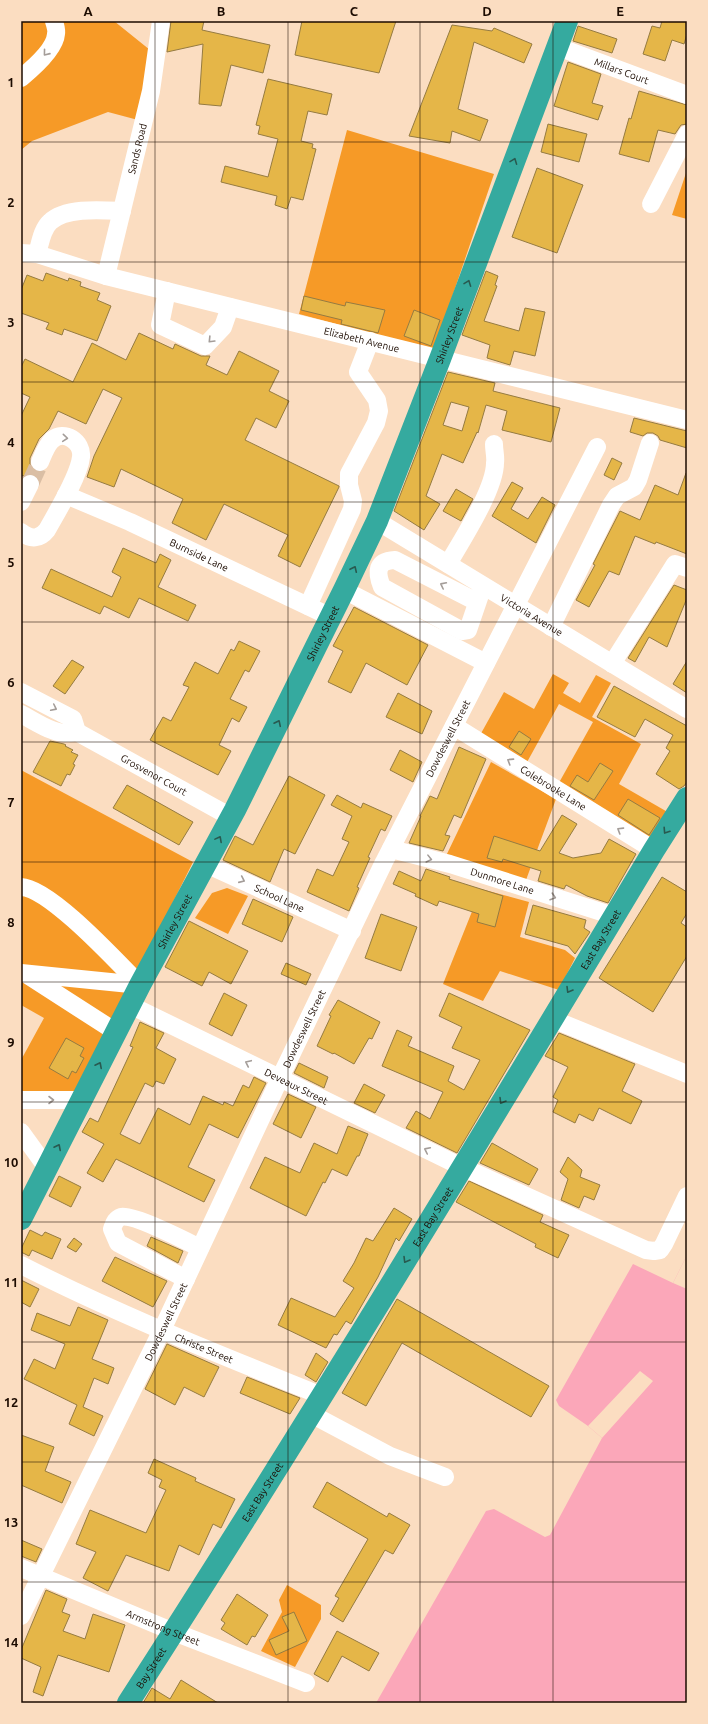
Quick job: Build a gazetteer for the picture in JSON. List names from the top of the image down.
{
  "streets": {
    "highway": ["Shirley Street", "East Bay Street", "Bay Street"],
    "street": [
      "Millars Court",
      "Sands Road",
      "Elizabeth Avenue",
      "Burnside Lane",
      "Victoria Avenue",
      "Dowdeswell Street",
      "Grosvenor Court",
      "Colebrooke Lane",
      "Dunmore Lane",
      "School Lane",
      "Deveaux Street",
      "Christe Street",
      "Armstrong Street"
    ]
  },
  "crossings": [
    ["Millars Court", "Shirley Street"],
    ["Sands Road", "Elizabeth Avenue"],
    ["Shirley Street", "Elizabeth Avenue"],
    ["Shirley Street", "Burnside Lane"],
    ["Shirley Street", "Victoria Avenue"],
    ["Shirley Street", "Grosvenor Court"],
    ["Shirley Street", "School Lane"],
    ["Shirley Street", "Deveaux Street"],
    ["Victoria Avenue", "Dowdeswell Street"],
    ["Dowdeswell Street", "Colebrooke Lane"],
    ["Dowdeswell Street", "Dunmore Lane"],
    ["Dowdeswell Street", "School Lane"],
    ["Dowdeswell Street", "Deveaux Street"],
    ["Dowdeswell Street", "Christe Street"],
    ["Dowdeswell Street", "Armstrong Street"],
    ["Colebrooke Lane", "East Bay Street"],
    ["Dunmore Lane", "East Bay Street"],
    ["East Bay Street", "Deveaux Street"],
    ["East Bay Street", "Christe Street"],
    ["East Bay Street", "Armstrong Street"],
    ["East Bay Street", "Bay Street"],
    ["Armstrong Street", "Bay Street"]
  ],
  "one_way": [
    "Shirley Street",
    "Colebrooke Lane",
    "Dunmore Lane",
    "School Lane",
    "East Bay Street",
    "Deveaux Street"
  ],
  "grid": {
    "columns": [
      "A",
      "B",
      "C",
      "D",
      "E"
    ],
    "rows": [
      "1",
      "2",
      "3",
      "4",
      "5",
      "6",
      "7",
      "8",
      "9",
      "10",
      "11",
      "12",
      "13",
      "14"
    ]
  }
}
